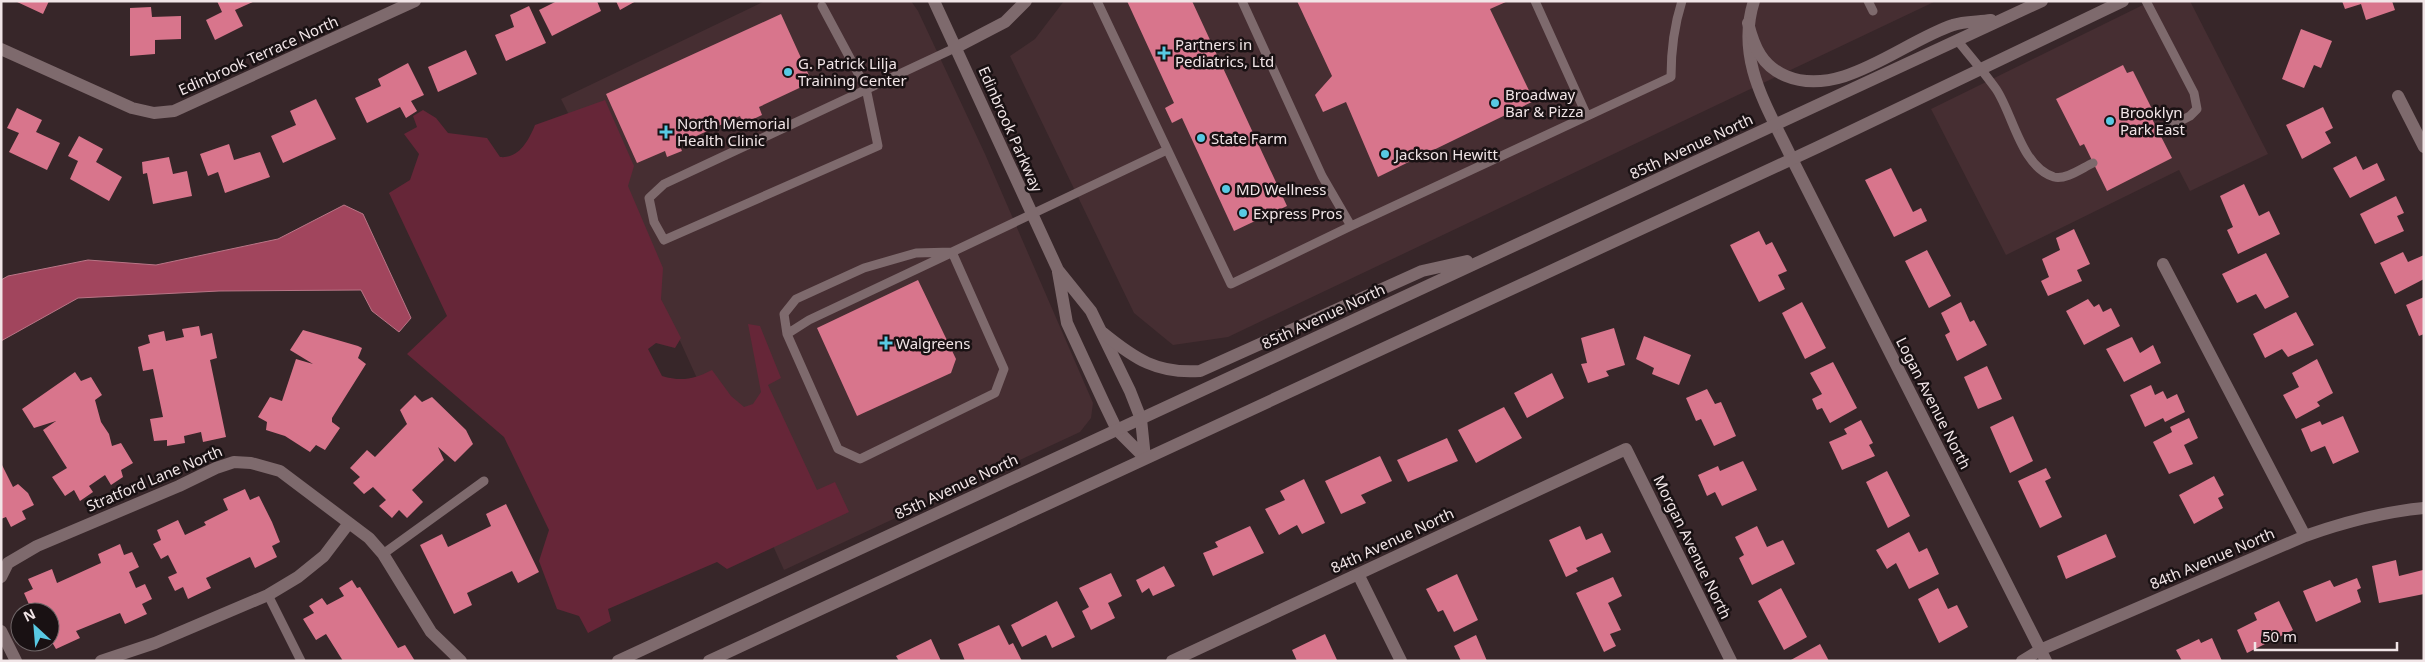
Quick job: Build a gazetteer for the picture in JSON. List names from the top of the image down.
{
  "streets": {
    "street": [
      "Edinbrook Terrace North",
      "Edinbrook Parkway",
      "85th Avenue North",
      "Logan Avenue North",
      "Stratford Lane North",
      "84th Avenue North",
      "Morgan Avenue North"
    ]
  },
  "crossings": [
    ["Edinbrook Parkway", "85th Avenue North"],
    ["85th Avenue North", "Logan Avenue North"],
    ["Logan Avenue North", "84th Avenue North"],
    ["84th Avenue North", "Morgan Avenue North"]
  ],
  "places": {
    "health": ["Partners in Pediatrics, Ltd", "North Memorial Health Clinic", "Walgreens"],
    "other": [
      "G. Patrick Lilja Training Center",
      "Broadway Bar & Pizza",
      "Brooklyn Park East",
      "State Farm",
      "Jackson Hewitt",
      "MD Wellness",
      "Express Pros"
    ]
  },
  "scale_bar": "50 m",
  "north": "top left"
}
